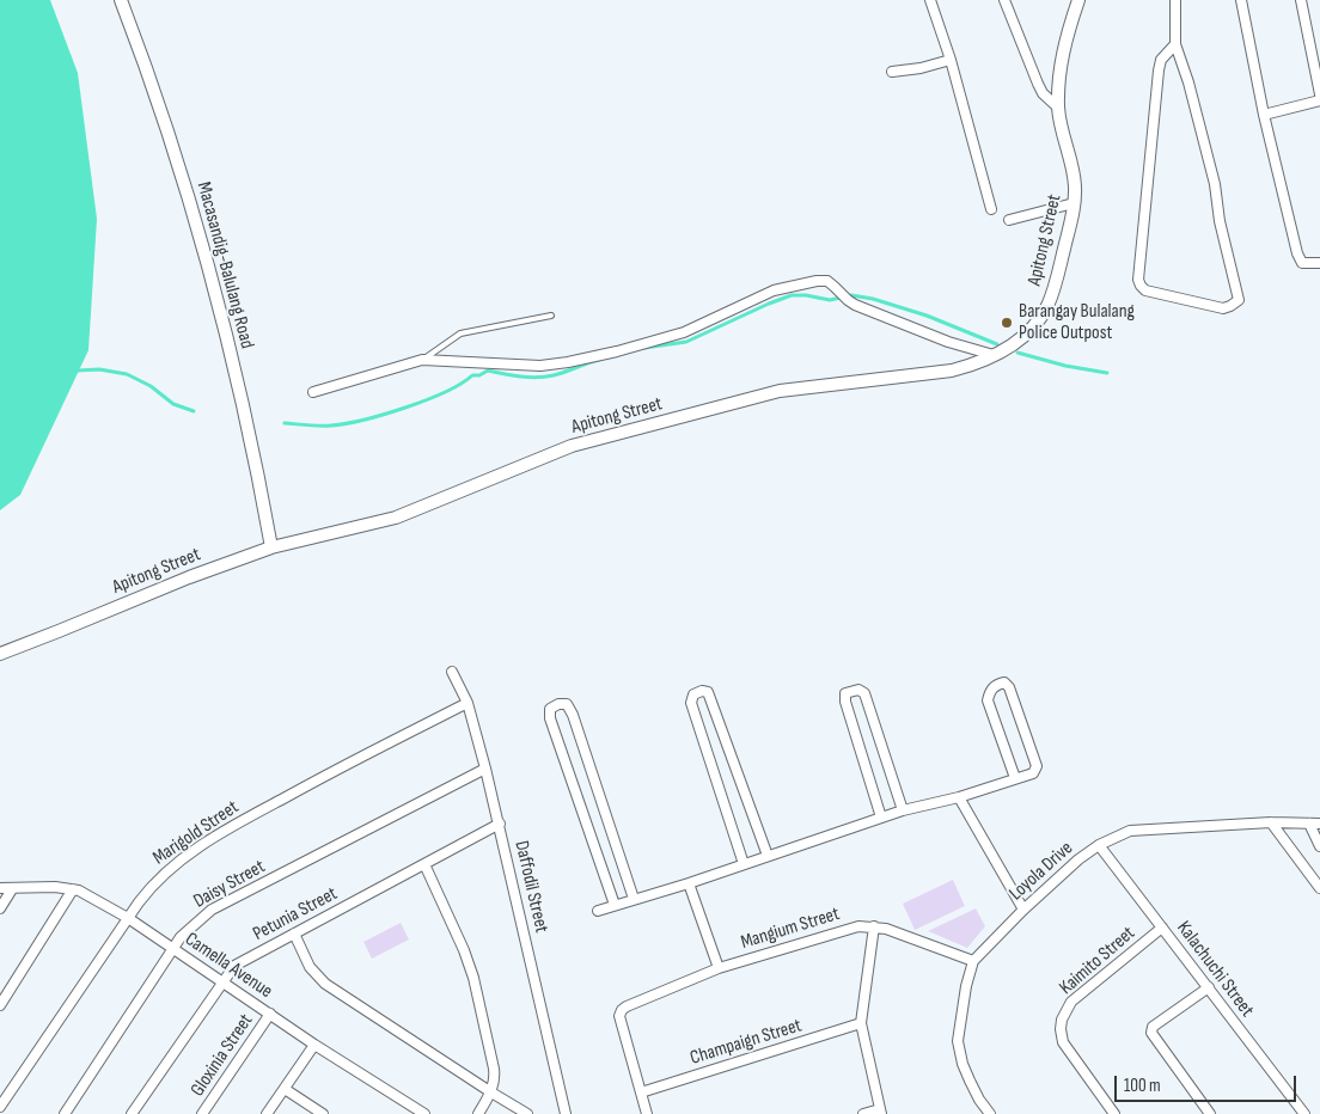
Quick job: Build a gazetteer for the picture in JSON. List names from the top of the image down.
{
  "streets": {
    "street": [
      "Apitong Street",
      "Macasandig-Balulang Road",
      "Marigold Street",
      "Loyola Drive",
      "Daisy Street",
      "Daffodil Street",
      "Petunia Street",
      "Mangium Street",
      "Kaimito Street",
      "Camella Avenue",
      "Kalachuchi Street",
      "Champaign Street",
      "Gloxinia Street"
    ]
  },
  "crossings": [
    ["Apitong Street", "Macasandig-Balulang Road"],
    ["Marigold Street", "Daffodil Street"],
    ["Marigold Street", "Camella Avenue"],
    ["Loyola Drive", "Mangium Street"],
    ["Loyola Drive", "Kalachuchi Street"],
    ["Daisy Street", "Daffodil Street"],
    ["Daisy Street", "Camella Avenue"],
    ["Daffodil Street", "Petunia Street"],
    ["Petunia Street", "Camella Avenue"],
    ["Mangium Street", "Champaign Street"],
    ["Kaimito Street", "Kalachuchi Street"],
    ["Camella Avenue", "Gloxinia Street"]
  ],
  "places": ["Barangay Bulalang Police Outpost"],
  "scale_bar": "100 m"
}
